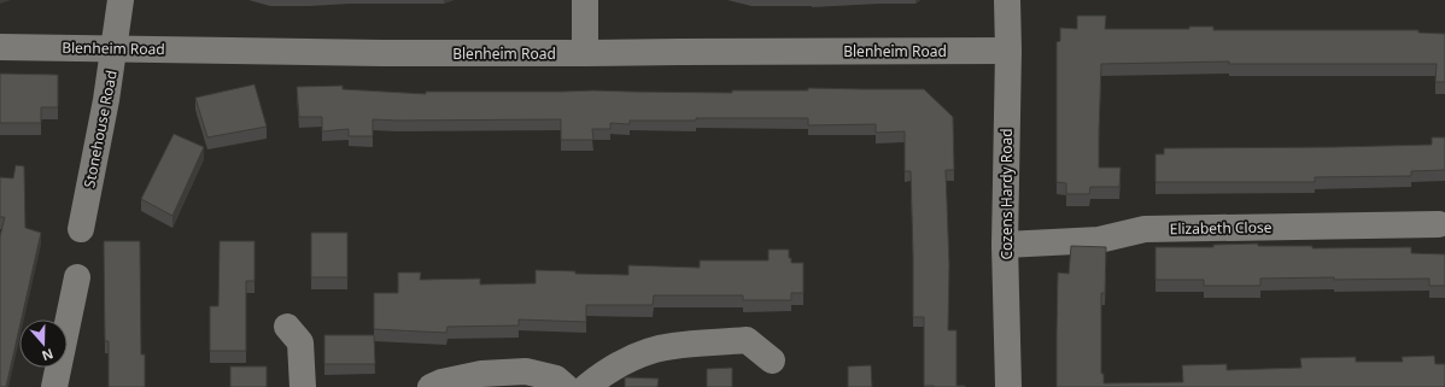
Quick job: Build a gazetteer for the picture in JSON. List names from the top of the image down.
{
  "streets": {
    "street": [
      "Blenheim Road",
      "Stonehouse Road",
      "Cozens Hardy Road",
      "Elizabeth Close"
    ]
  },
  "crossings": [
    ["Blenheim Road", "Stonehouse Road"],
    ["Blenheim Road", "Cozens Hardy Road"],
    ["Cozens Hardy Road", "Elizabeth Close"]
  ],
  "north": "bottom"
}
